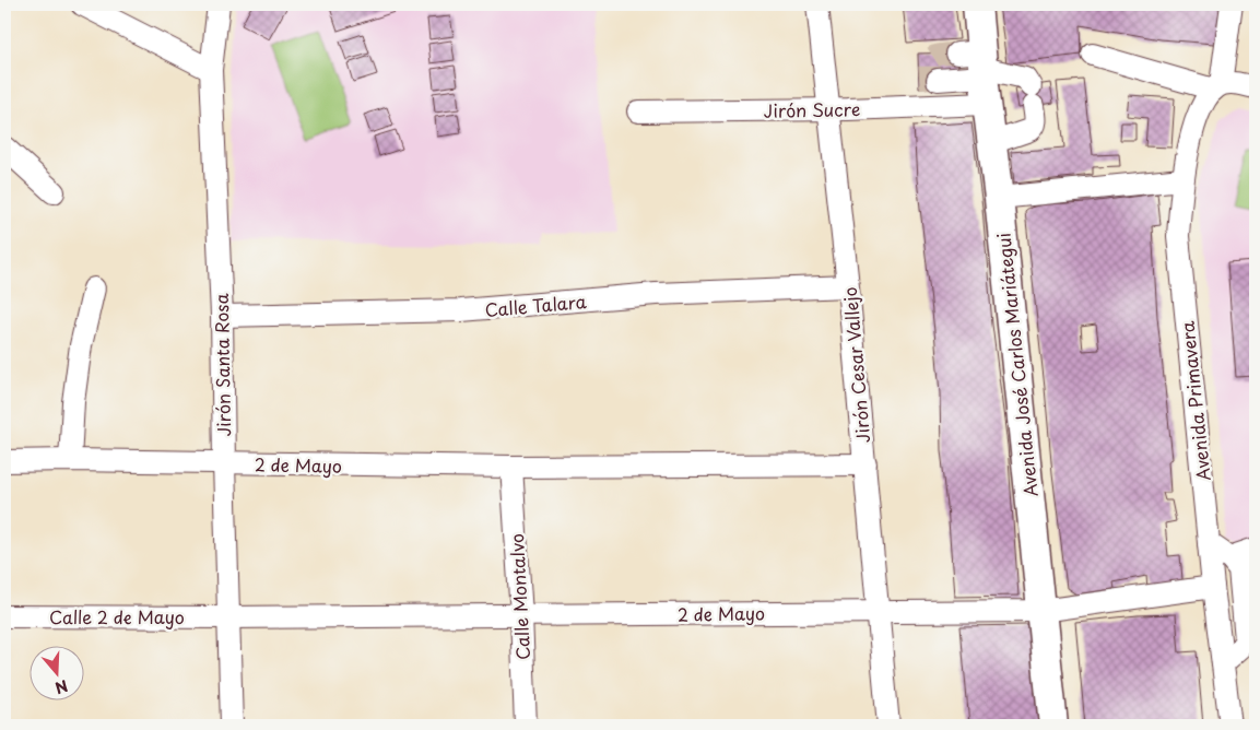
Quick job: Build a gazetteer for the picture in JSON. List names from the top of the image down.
{
  "streets": {
    "main road": ["Avenida José Carlos Mariátegui"],
    "street": [
      "Jirón Sucre",
      "Calle Talara",
      "Jirón Santa Rosa",
      "Jirón Cesar Vallejo",
      "Avenida Primavera",
      "2 de Mayo",
      "Calle Montalvo",
      "Calle 2 de Mayo"
    ]
  },
  "crossings": [
    ["Jirón Sucre", "Jirón Cesar Vallejo"],
    ["Jirón Sucre", "Avenida José Carlos Mariátegui"],
    ["Calle Talara", "Jirón Santa Rosa"],
    ["Calle Talara", "Jirón Cesar Vallejo"],
    ["Jirón Santa Rosa", "2 de Mayo"],
    ["Jirón Santa Rosa", "Calle 2 de Mayo"],
    ["Jirón Cesar Vallejo", "2 de Mayo"],
    ["Avenida José Carlos Mariátegui", "2 de Mayo"],
    ["Avenida Primavera", "2 de Mayo"],
    ["2 de Mayo", "Calle Montalvo"],
    ["2 de Mayo", "Calle 2 de Mayo"]
  ],
  "north": "bottom"
}
